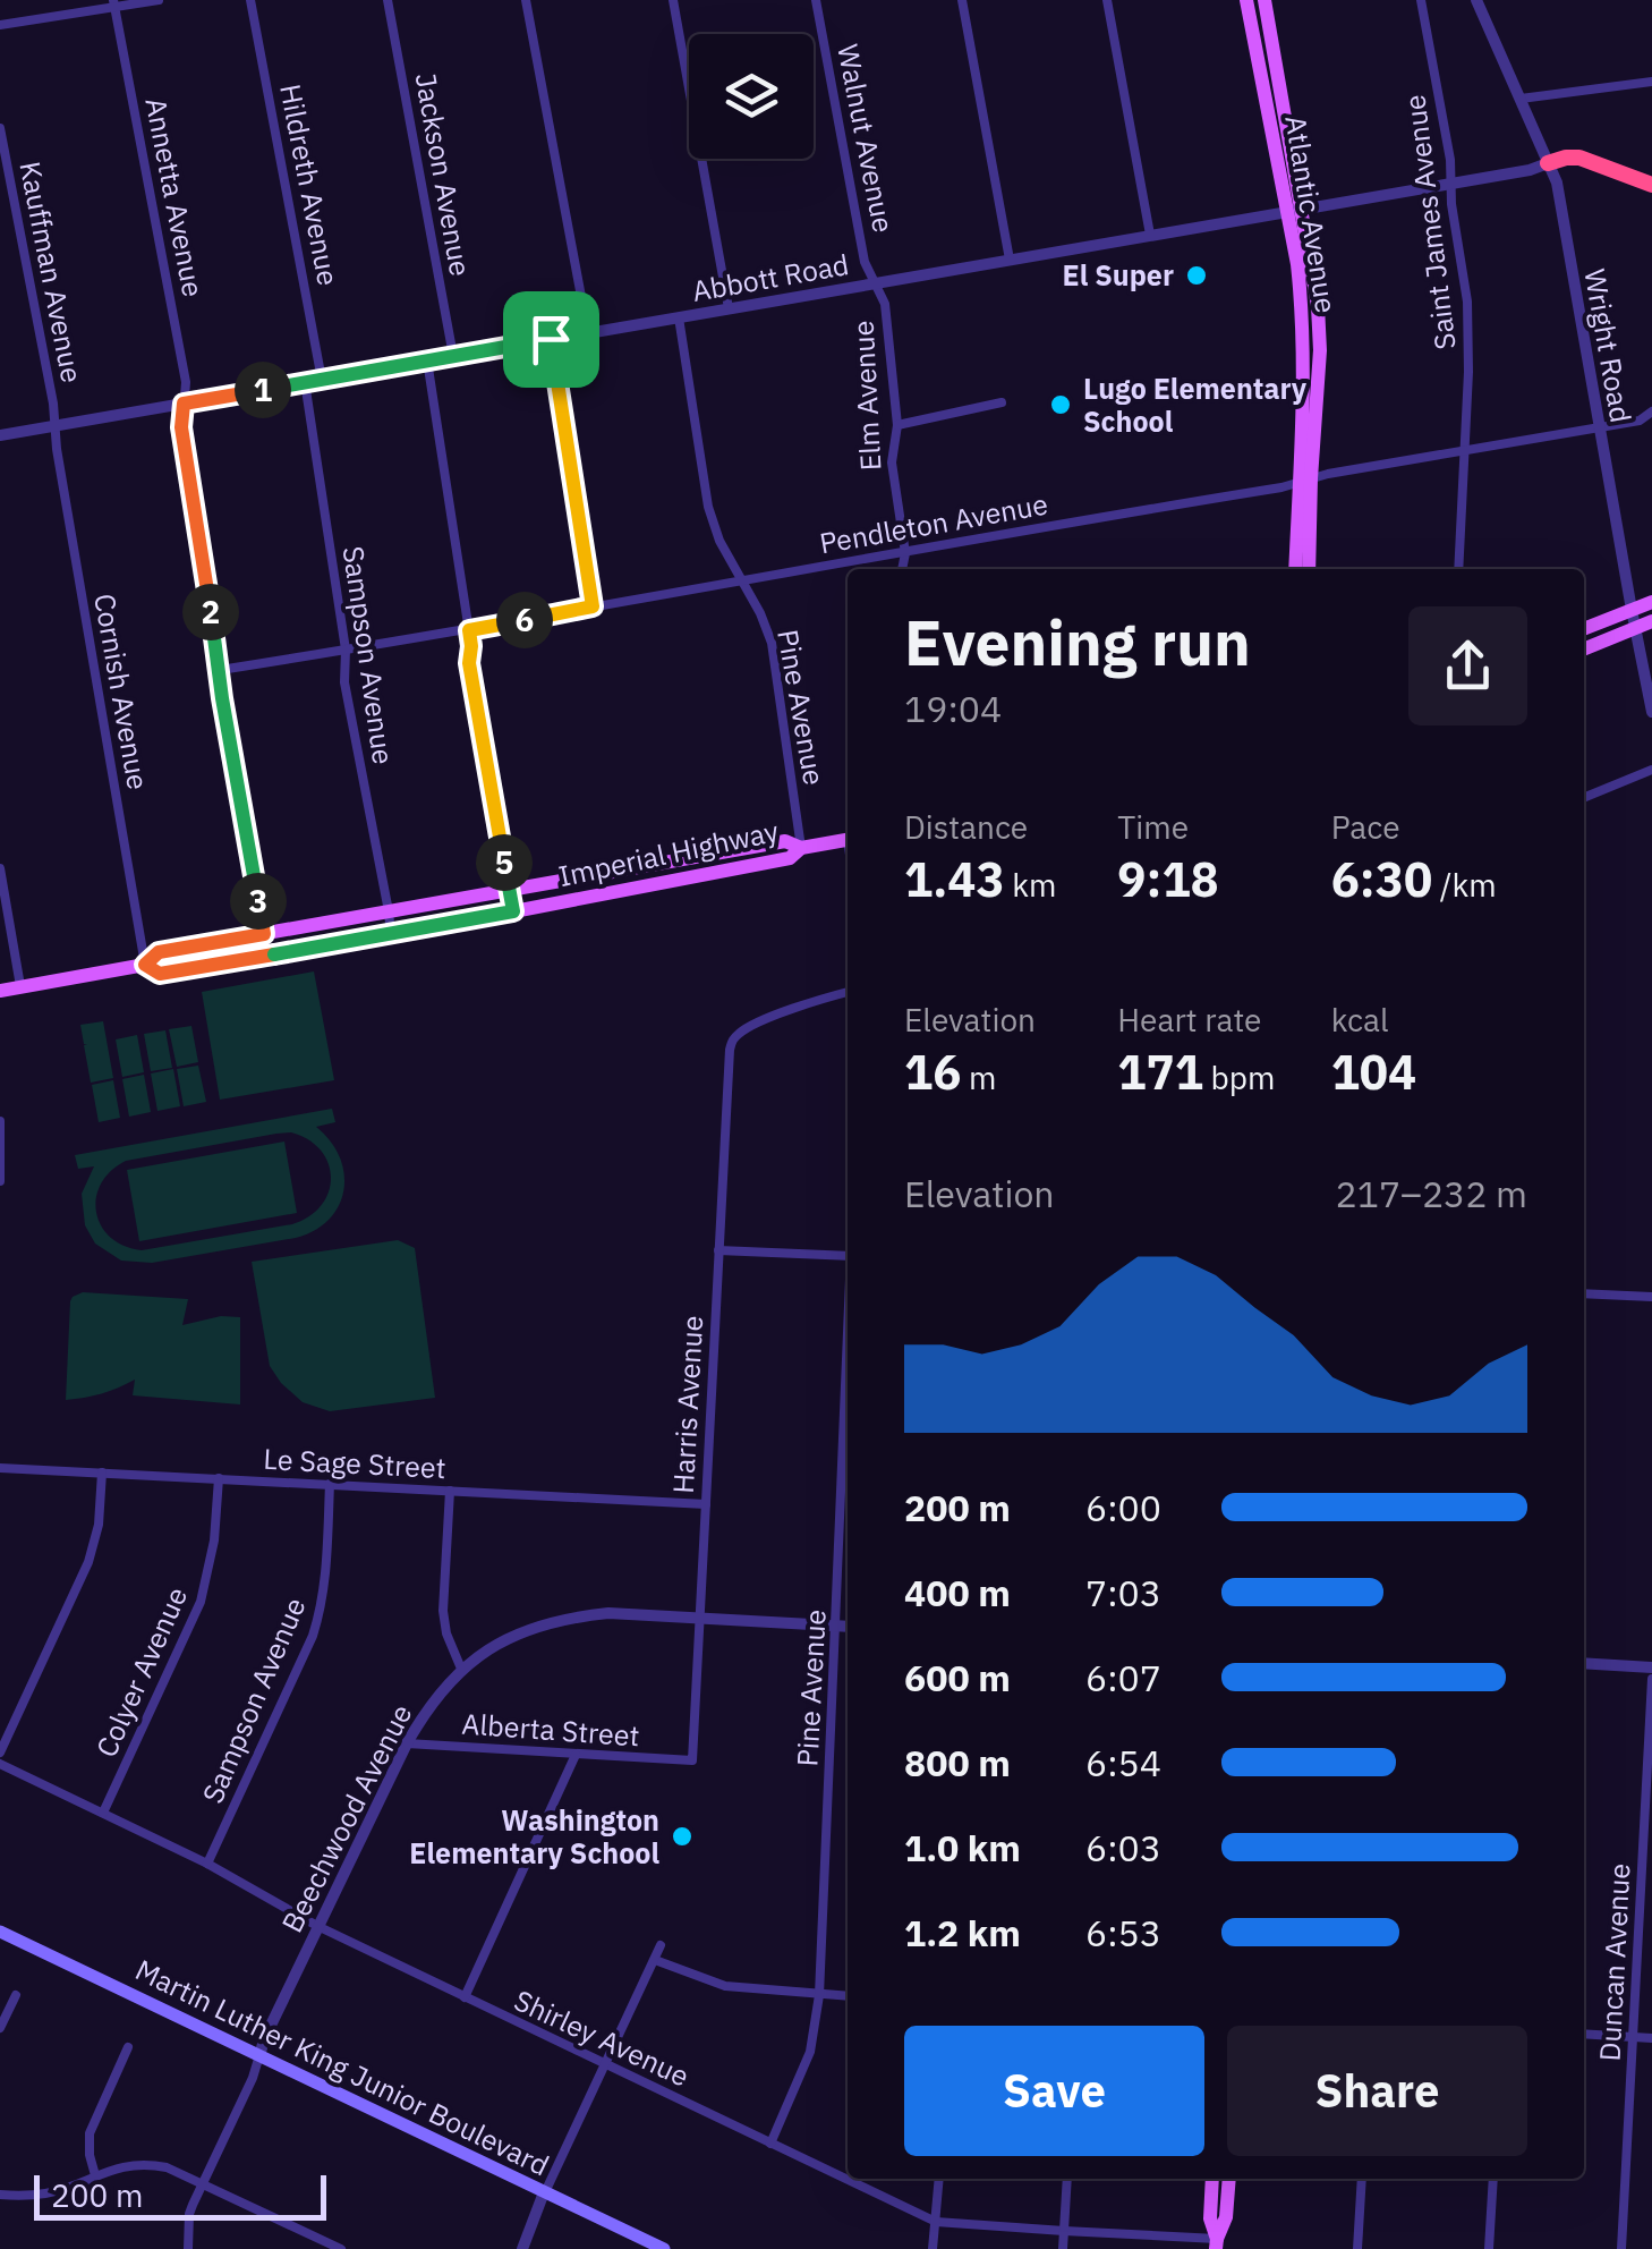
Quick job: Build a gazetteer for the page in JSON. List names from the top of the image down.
{
  "streets": {
    "main road": ["Atlantic Avenue", "Imperial Highway", "Martin Luther King Junior Boulevard"],
    "street": [
      "Walnut Avenue",
      "Jackson Avenue",
      "Hildreth Avenue",
      "Annetta Avenue",
      "Saint James Avenue",
      "Kauffman Avenue",
      "Abbott Road",
      "Wright Road",
      "Elm Avenue",
      "Pendleton Avenue",
      "Sampson Avenue",
      "Cornish Avenue",
      "Pine Avenue",
      "Harris Avenue",
      "Le Sage Street",
      "Colyer Avenue",
      "Alberta Street",
      "Beechwood Avenue",
      "Duncan Avenue",
      "Shirley Avenue"
    ]
  },
  "crossings": [
    ["Walnut Avenue", "Abbott Road"],
    ["Walnut Avenue", "Elm Avenue"],
    ["Jackson Avenue", "Abbott Road"],
    ["Hildreth Avenue", "Abbott Road"],
    ["Annetta Avenue", "Abbott Road"],
    ["Atlantic Avenue", "Abbott Road"],
    ["Atlantic Avenue", "Pendleton Avenue"],
    ["Saint James Avenue", "Abbott Road"],
    ["Saint James Avenue", "Pendleton Avenue"],
    ["Kauffman Avenue", "Abbott Road"],
    ["Kauffman Avenue", "Cornish Avenue"],
    ["Abbott Road", "Wright Road"],
    ["Abbott Road", "Elm Avenue"],
    ["Abbott Road", "Sampson Avenue"],
    ["Abbott Road", "Cornish Avenue"],
    ["Abbott Road", "Pine Avenue"],
    ["Wright Road", "Pendleton Avenue"],
    ["Elm Avenue", "Pendleton Avenue"],
    ["Pendleton Avenue", "Sampson Avenue"],
    ["Pendleton Avenue", "Pine Avenue"],
    ["Sampson Avenue", "Imperial Highway"],
    ["Sampson Avenue", "Le Sage Street"],
    ["Sampson Avenue", "Shirley Avenue"],
    ["Cornish Avenue", "Imperial Highway"],
    ["Pine Avenue", "Imperial Highway"],
    ["Pine Avenue", "Beechwood Avenue"],
    ["Pine Avenue", "Shirley Avenue"],
    ["Harris Avenue", "Le Sage Street"],
    ["Harris Avenue", "Alberta Street"],
    ["Harris Avenue", "Beechwood Avenue"],
    ["Le Sage Street", "Colyer Avenue"],
    ["Colyer Avenue", "Shirley Avenue"],
    ["Alberta Street", "Beechwood Avenue"],
    ["Beechwood Avenue", "Shirley Avenue"],
    ["Beechwood Avenue", "Martin Luther King Junior Boulevard"]
  ],
  "places": ["El Super", "Lugo Elementary School", "Washington Elementary School"],
  "scale_bar": "200 m",
  "page": {
    "pins": [
      "1",
      "2",
      "6",
      "5",
      "3"
    ],
    "heading": ["Evening run", "19:04"],
    "stats": [
      ["Distance", "1.43 km"],
      ["Time", "9:18"],
      ["Pace", "6:30 /km"],
      ["Elevation", "16 m"],
      ["Heart rate", "171 bpm"],
      ["kcal", "104"]
    ],
    "chart": ["Elevation", "217–232 m"],
    "list": [
      {
        "name": "200 m",
        "note": "6:00"
      },
      {
        "name": "400 m",
        "note": "7:03"
      },
      {
        "name": "600 m",
        "note": "6:07"
      },
      {
        "name": "800 m",
        "note": "6:54"
      },
      {
        "name": "1.0 km",
        "note": "6:03"
      },
      {
        "name": "1.2 km",
        "note": "6:53"
      }
    ],
    "buttons": ["Save", "Share"],
    "scale": "200 m"
  }
}
